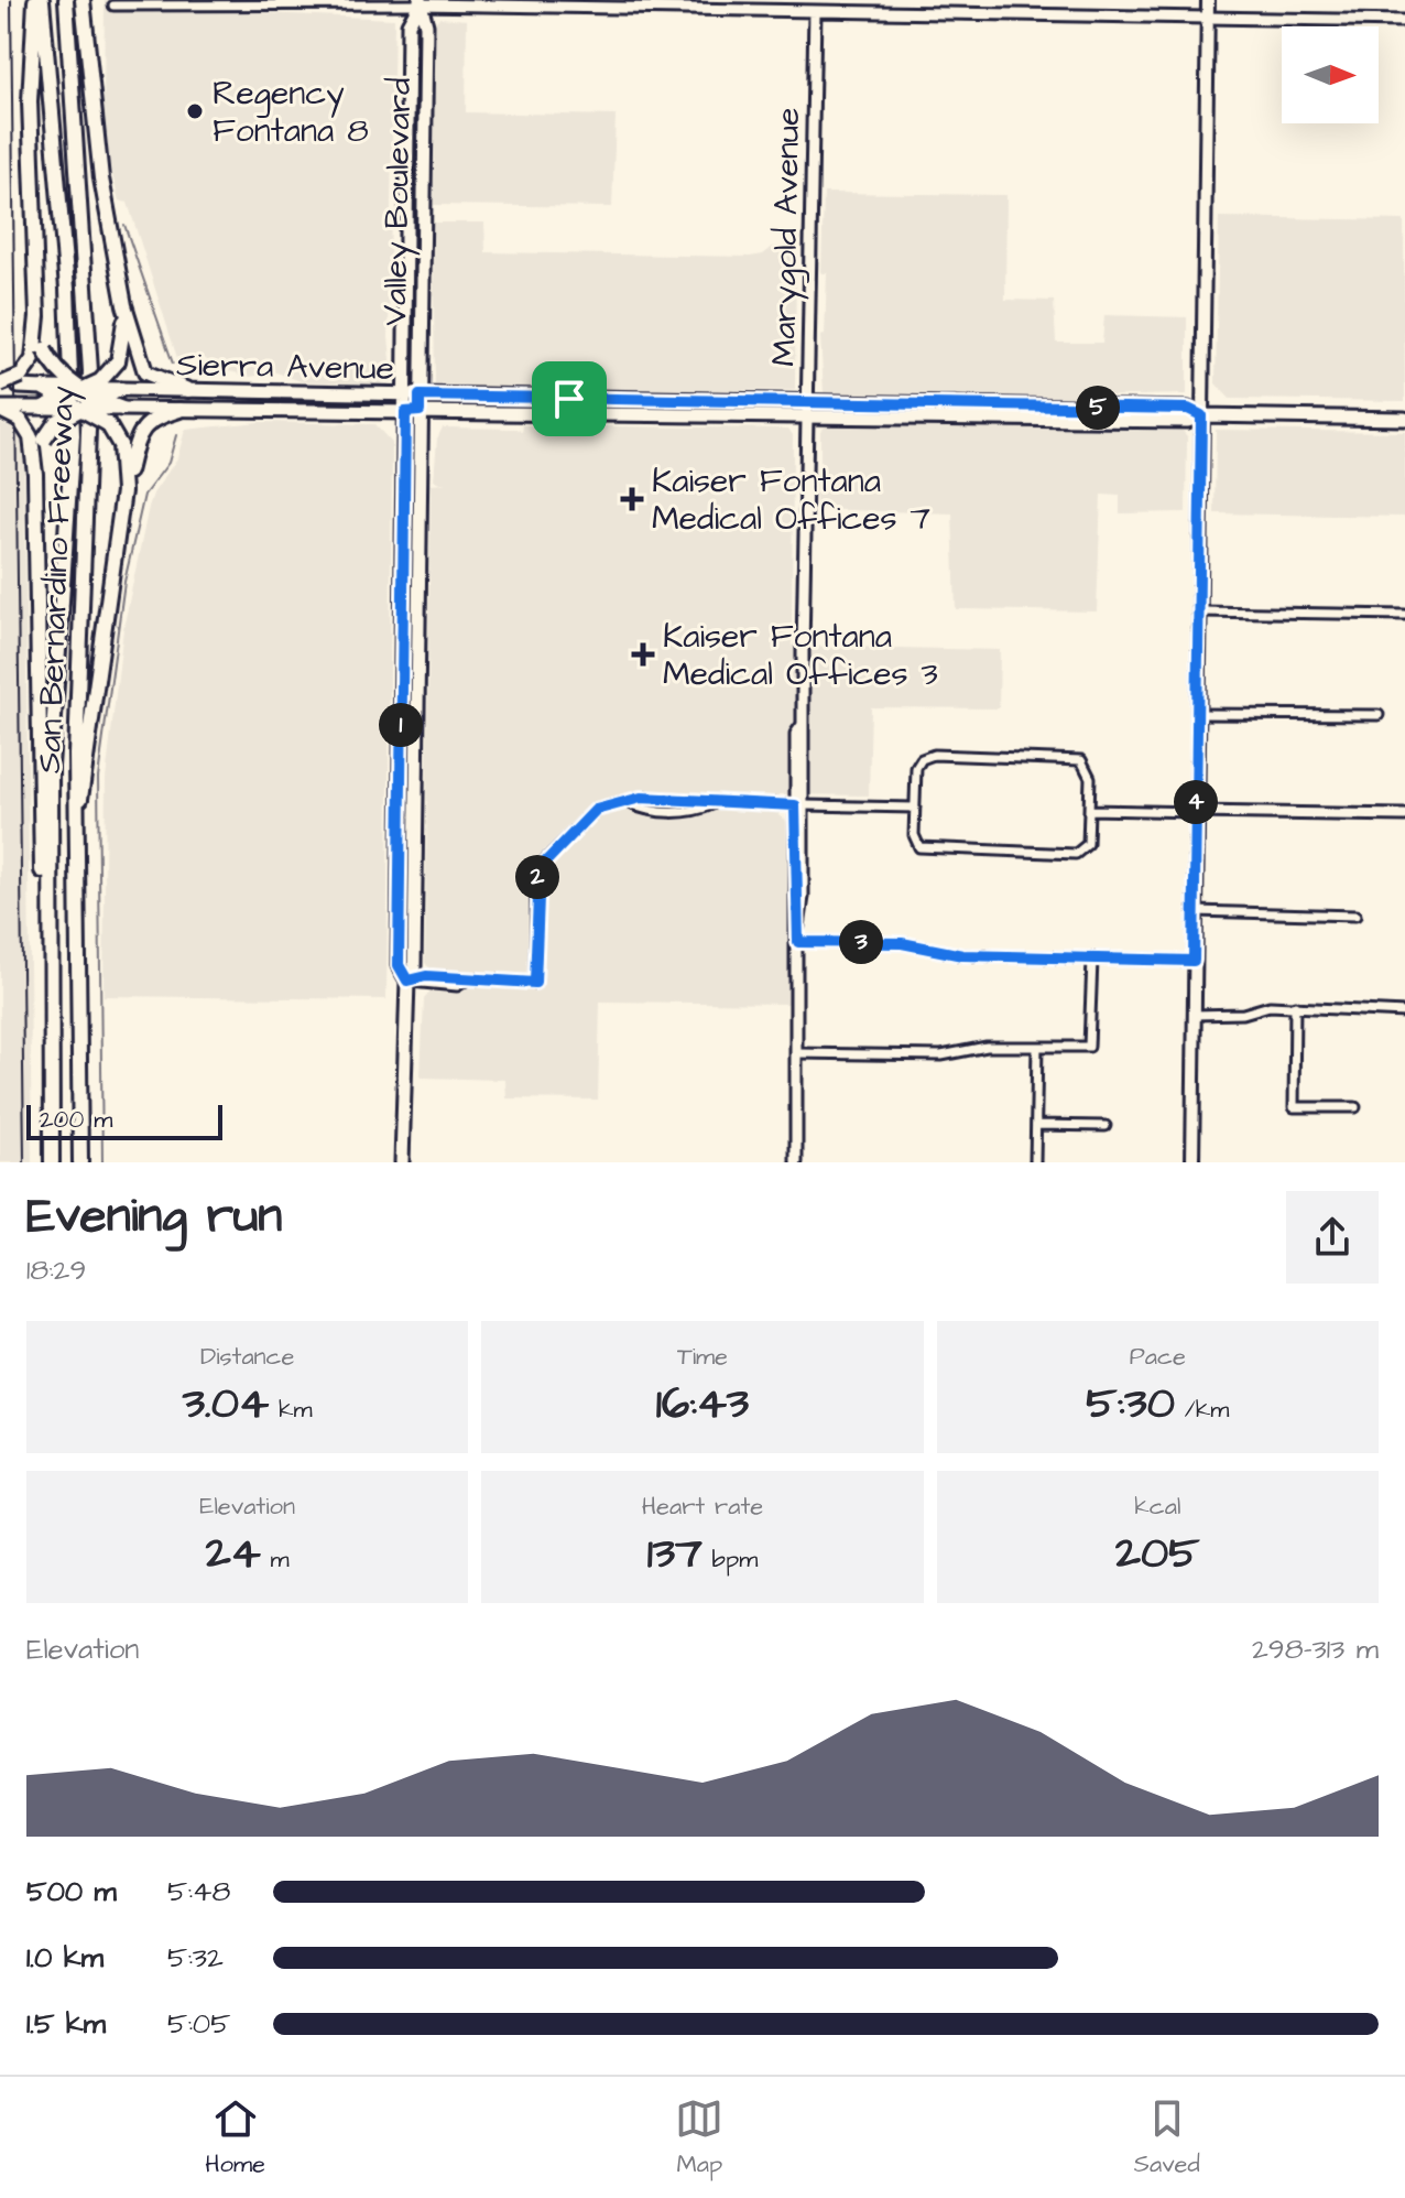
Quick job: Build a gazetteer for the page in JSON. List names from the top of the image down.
{
  "streets": {
    "highway": ["San Bernardino Freeway"],
    "main road": ["Valley Boulevard", "Sierra Avenue"],
    "street": ["Marygold Avenue"]
  },
  "crossings": [
    ["Valley Boulevard", "Sierra Avenue"],
    ["Marygold Avenue", "Sierra Avenue"]
  ],
  "places": {
    "other": ["Regency Fontana 8"],
    "health": ["Kaiser Fontana Medical Offices 7", "Kaiser Fontana Medical Offices 3"]
  },
  "scale_bar": "200 m",
  "north": "right",
  "page": {
    "pins": [
      "5",
      "1",
      "4",
      "2",
      "3"
    ],
    "scale": "200 m",
    "heading": ["Evening run", "18:29"],
    "stats": [
      ["Distance", "3.04 km"],
      ["Time", "16:43"],
      ["Pace", "5:30 /km"],
      ["Elevation", "24 m"],
      ["Heart rate", "137 bpm"],
      ["kcal", "205"]
    ],
    "chart": ["Elevation", "298–313 m"],
    "list": [
      {
        "name": "500 m",
        "note": "5:48"
      },
      {
        "name": "1.0 km",
        "note": "5:32"
      },
      {
        "name": "1.5 km",
        "note": "5:05"
      }
    ],
    "tabs": ["Home", "Map", "Saved"]
  }
}
